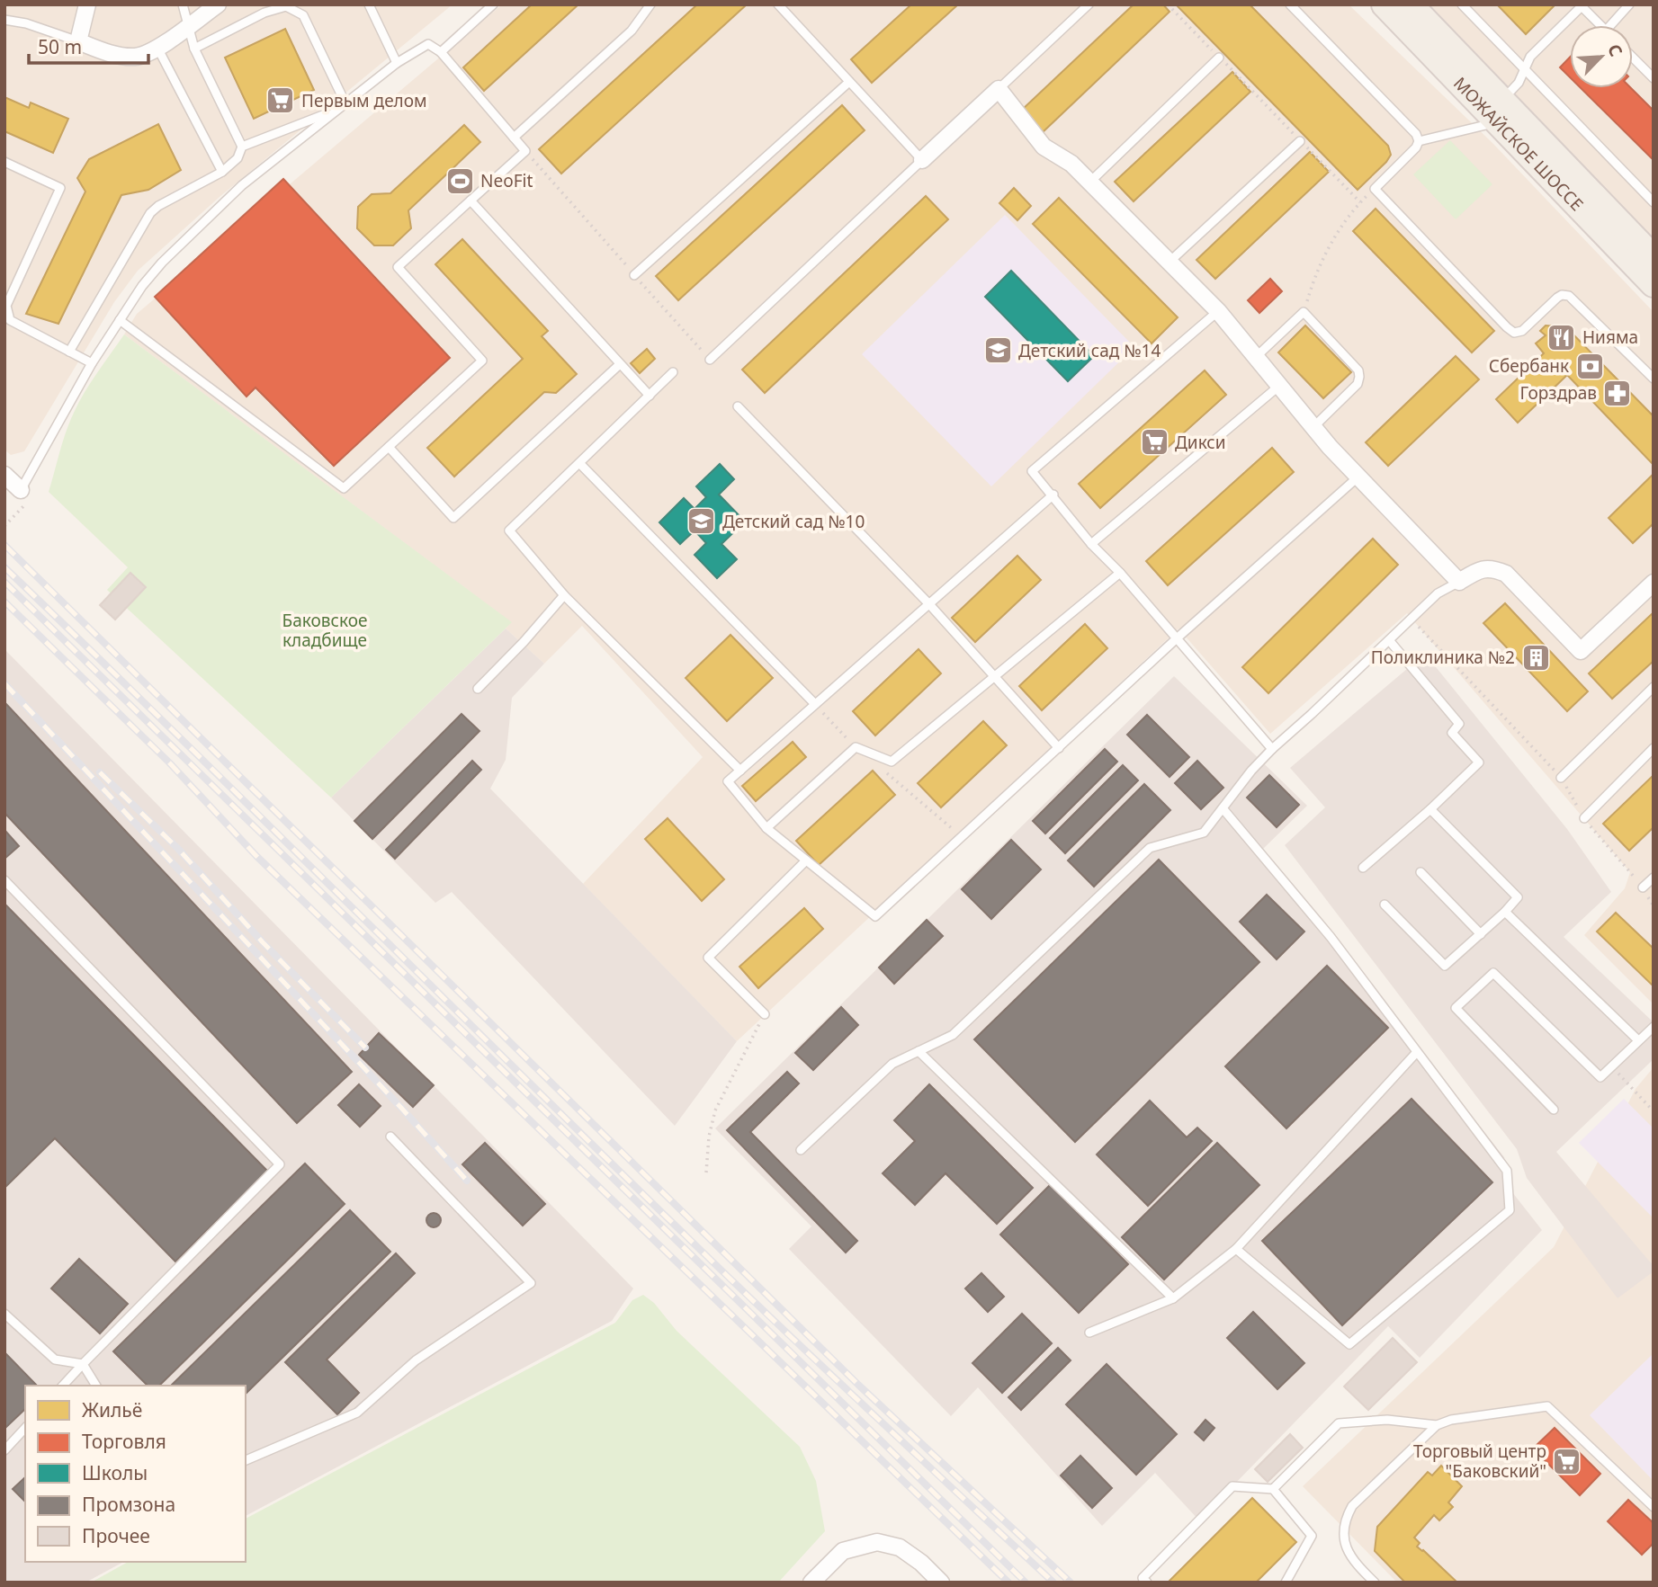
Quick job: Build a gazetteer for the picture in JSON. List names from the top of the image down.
{
  "streets": {
    "main road": ["МОЖАЙСКОЕ ШОССЕ"]
  },
  "parks": ["Баковское кладбище"],
  "places": {
    "supermarket": ["Первым делом", "Дикси", "Торговый центр \"Баковский\""],
    "sports": ["NeoFit"],
    "restaurant": ["Нияма"],
    "school or university": ["Детский сад №14", "Детский сад №10"],
    "bank": ["Сбербанк"],
    "pharmacy": ["Горздрав"],
    "building": ["Поликлиника №2"]
  },
  "legend": [
    "Жильё",
    "Торговля",
    "Школы",
    "Промзона",
    "Прочее"
  ],
  "scale_bar": "50 m",
  "north": "top right"
}
